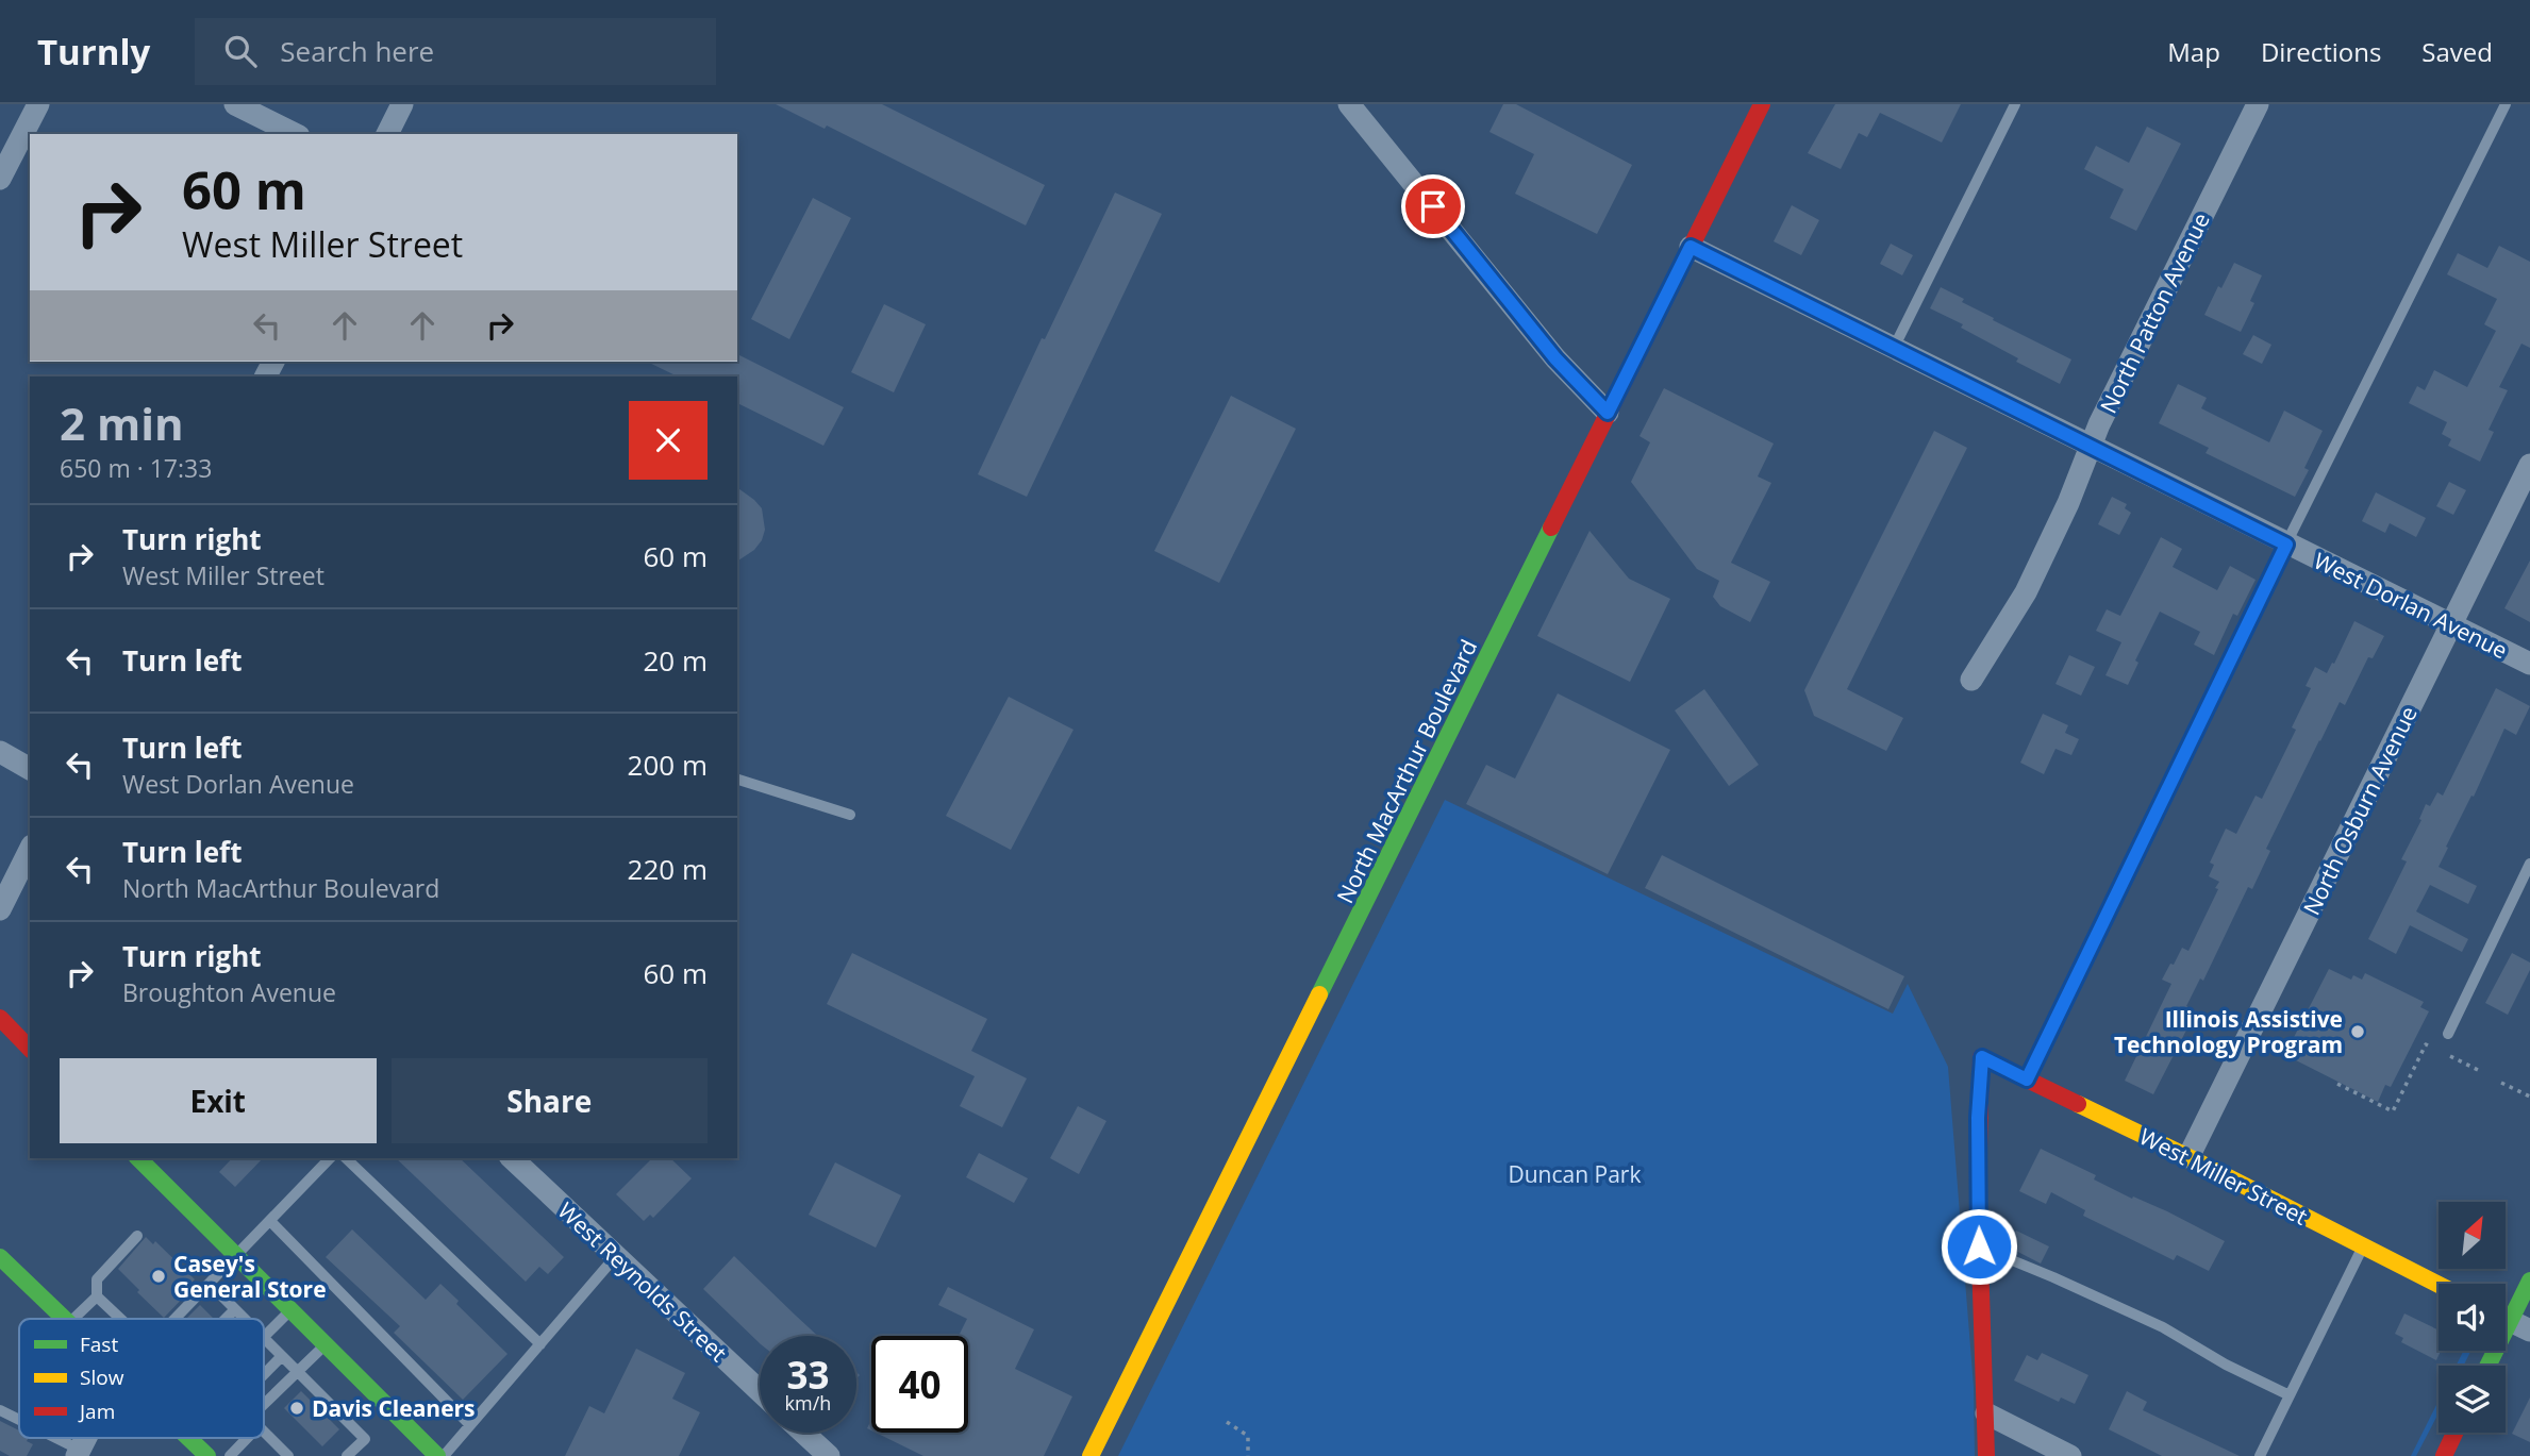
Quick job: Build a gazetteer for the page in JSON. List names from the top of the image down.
{
  "streets": {
    "street": [
      "North Patton Avenue",
      "West Dorlan Avenue",
      "North MacArthur Boulevard",
      "North Osburn Avenue",
      "West Miller Street",
      "West Reynolds Street"
    ]
  },
  "crossings": [
    ["North Patton Avenue", "West Dorlan Avenue"],
    ["West Dorlan Avenue", "North MacArthur Boulevard"],
    ["West Dorlan Avenue", "North Osburn Avenue"],
    ["North Osburn Avenue", "West Miller Street"]
  ],
  "parks": ["Duncan Park"],
  "places": ["Illinois Assistive Technology Program", "Casey's General Store", "Davis Cleaners"],
  "legend": ["Fast", "Slow", "Jam"],
  "north": "top right",
  "page": {
    "header": "Turnly",
    "search": "Search here",
    "nav": ["Map", "Directions", "Saved"],
    "turn": ["60 m", "West Miller Street"],
    "heading": ["2 min", "650 m · 17:33"],
    "list": [
      {
        "name": "Turn right",
        "note": "West Miller Street",
        "value": "60 m"
      },
      {
        "name": "Turn left",
        "value": "20 m"
      },
      {
        "name": "Turn left",
        "note": "West Dorlan Avenue",
        "value": "200 m"
      },
      {
        "name": "Turn left",
        "note": "North MacArthur Boulevard",
        "value": "220 m"
      },
      {
        "name": "Turn right",
        "note": "Broughton Avenue",
        "value": "60 m"
      }
    ],
    "buttons": ["Exit", "Share"],
    "speed": "33 km/h",
    "limit": "40"
  }
}
